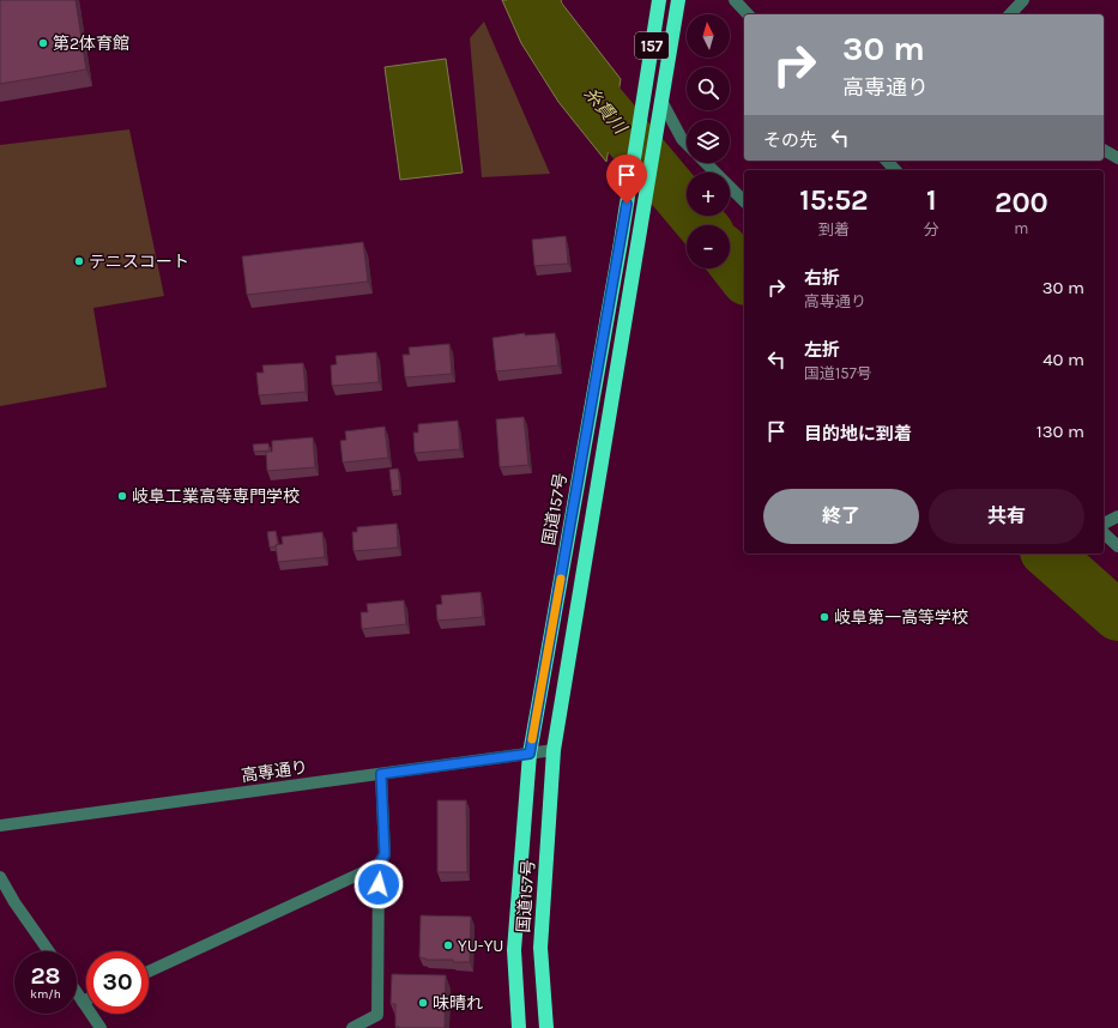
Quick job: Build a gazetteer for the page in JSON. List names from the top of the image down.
{
  "streets": {
    "highway": ["157", "国道157号"],
    "street": ["高専通り"]
  },
  "crossings": [
    ["国道157号", "高専通り"]
  ],
  "water": ["糸貫川"],
  "places": [
    "第2体育館",
    "テニスコート",
    "岐阜工業高等専門学校",
    "岐阜第一高等学校",
    "YU-YU",
    "味晴れ"
  ],
  "north": "top",
  "page": {
    "map_buttons": ["+", "−"],
    "turn": ["30 m", "高専通り"],
    "then": "その先",
    "eta": [
      "15:52",
      "到着",
      "1",
      "分",
      "200",
      "m"
    ],
    "list": [
      {
        "name": "右折",
        "note": "高専通り",
        "value": "30 m"
      },
      {
        "name": "左折",
        "note": "国道157号",
        "value": "40 m"
      },
      {
        "name": "目的地に到着",
        "value": "130 m"
      }
    ],
    "buttons": ["終了", "共有"],
    "speed": "28 km/h",
    "limit": "30"
  }
}
